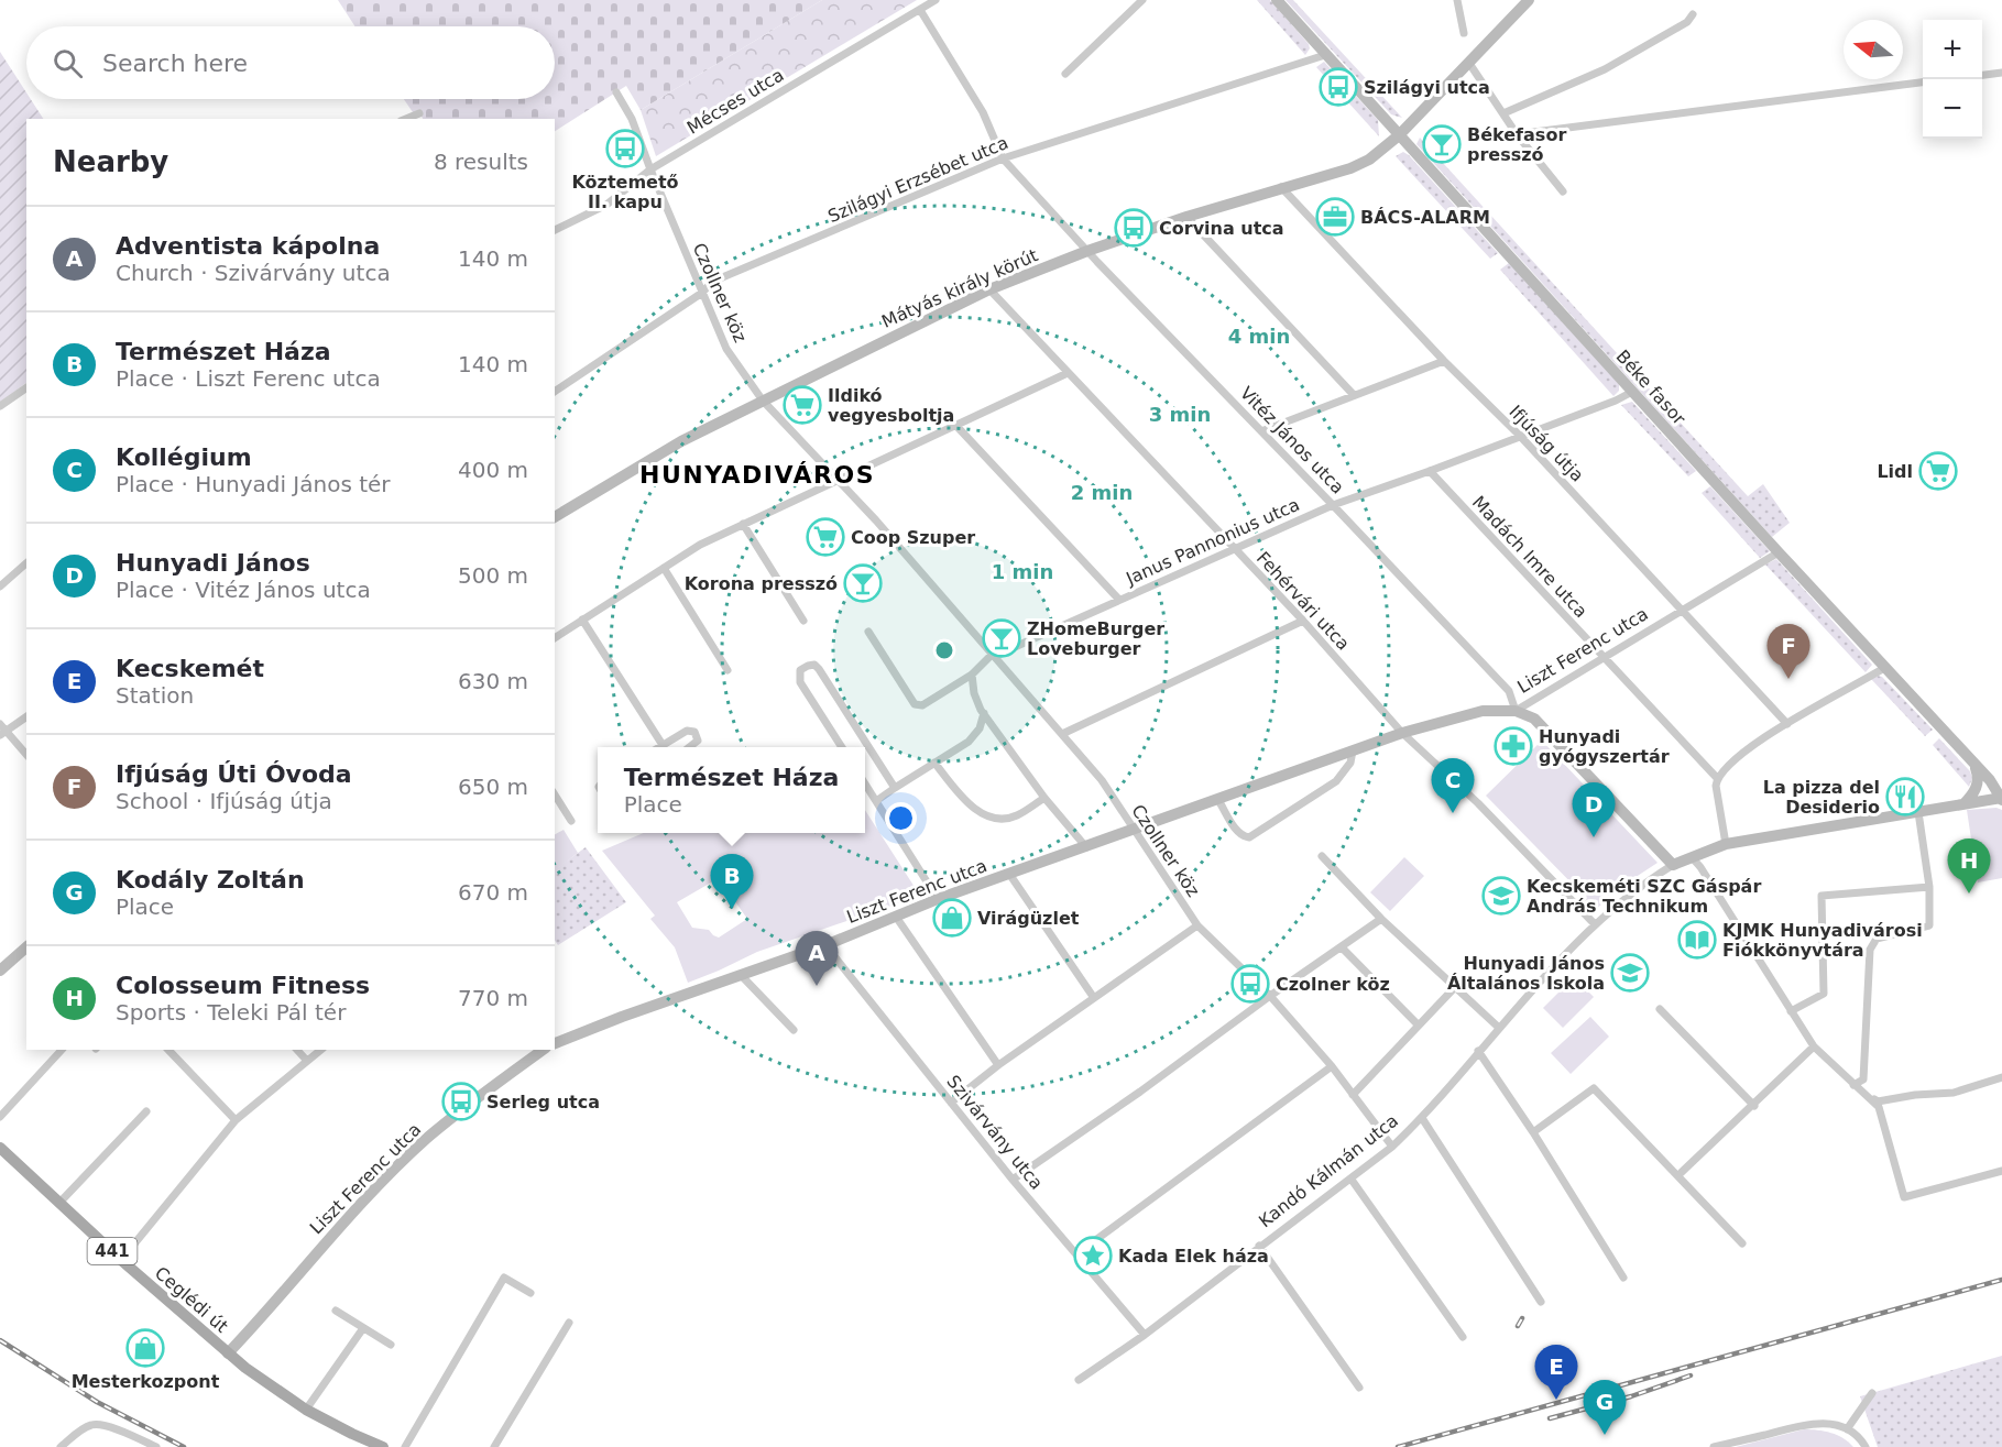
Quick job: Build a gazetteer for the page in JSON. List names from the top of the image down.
{
  "streets": {
    "main road": ["441", "Ceglédi út"],
    "street": [
      "Mécses utca",
      "Szilágyi Erzsébet utca",
      "Mátyás király körút",
      "Czollner köz",
      "Béke fasor",
      "Vitéz János utca",
      "Ifjúság útja",
      "Janus Pannonius utca",
      "Madách Imre utca",
      "Fehérvári utca",
      "Liszt Ferenc utca",
      "Szivárvány utca",
      "Kandó Kálmán utca"
    ]
  },
  "crossings": [
    ["Mécses utca", "Czollner köz"],
    ["Mécses utca", "Vitéz János utca"],
    ["Szilágyi Erzsébet utca", "Czollner köz"],
    ["Szilágyi Erzsébet utca", "Béke fasor"],
    ["Szilágyi Erzsébet utca", "Vitéz János utca"],
    ["Mátyás király körút", "Czollner köz"],
    ["Mátyás király körút", "Béke fasor"],
    ["Mátyás király körút", "Vitéz János utca"],
    ["Mátyás király körút", "Ifjúság útja"],
    ["Mátyás király körút", "Fehérvári utca"],
    ["Czollner köz", "Janus Pannonius utca"],
    ["Czollner köz", "Liszt Ferenc utca"],
    ["Czollner köz", "Kandó Kálmán utca"],
    ["Béke fasor", "Janus Pannonius utca"],
    ["Béke fasor", "Liszt Ferenc utca"],
    ["Béke fasor", "Kandó Kálmán utca"],
    ["Vitéz János utca", "Janus Pannonius utca"],
    ["Vitéz János utca", "Liszt Ferenc utca"],
    ["Ifjúság útja", "Janus Pannonius utca"],
    ["Ifjúság útja", "Liszt Ferenc utca"],
    ["Janus Pannonius utca", "Madách Imre utca"],
    ["Janus Pannonius utca", "Fehérvári utca"],
    ["Madách Imre utca", "Liszt Ferenc utca"],
    ["Fehérvári utca", "Liszt Ferenc utca"],
    ["Fehérvári utca", "Kandó Kálmán utca"],
    ["Liszt Ferenc utca", "Szivárvány utca"],
    ["Liszt Ferenc utca", "Ceglédi út"],
    ["Szivárvány utca", "Kandó Kálmán utca"]
  ],
  "districts": ["HUNYADIVÁROS"],
  "places": {
    "bus stop": [
      "Szilágyi utca",
      "Köztemető II. kapu",
      "Corvina utca",
      "Czolner köz",
      "Serleg utca"
    ],
    "bar": ["Békefasor presszó", "Korona presszó", "ZHomeBurger Loveburger"],
    "office": ["BÁCS-ALARM"],
    "supermarket": ["Ildikó vegyesboltja", "Lidl", "Coop Szuper"],
    "pharmacy": ["Hunyadi gyógyszertár"],
    "restaurant": ["La pizza del Desiderio"],
    "school or university": ["Kecskeméti SZC Gáspár András Technikum", "Hunyadi János Általános Iskola"],
    "shop": ["Virágüzlet", "Mesterkozpont"],
    "library": ["KJMK Hunyadivárosi Fiókkönyvtára"],
    "place": ["Kada Elek háza"]
  },
  "north": "left",
  "page": {
    "map_buttons": ["+", "−"],
    "search": "Search here",
    "heading": ["Nearby", "8 results"],
    "list": [
      {
        "mark": "A",
        "name": "Adventista kápolna",
        "note": "Church · Szivárvány utca",
        "value": "140 m"
      },
      {
        "mark": "B",
        "name": "Természet Háza",
        "note": "Place · Liszt Ferenc utca",
        "value": "140 m"
      },
      {
        "mark": "C",
        "name": "Kollégium",
        "note": "Place · Hunyadi János tér",
        "value": "400 m"
      },
      {
        "mark": "D",
        "name": "Hunyadi János",
        "note": "Place · Vitéz János utca",
        "value": "500 m"
      },
      {
        "mark": "E",
        "name": "Kecskemét",
        "note": "Station",
        "value": "630 m"
      },
      {
        "mark": "F",
        "name": "Ifjúság Úti Óvoda",
        "note": "School · Ifjúság útja",
        "value": "650 m"
      },
      {
        "mark": "G",
        "name": "Kodály Zoltán",
        "note": "Place",
        "value": "670 m"
      },
      {
        "mark": "H",
        "name": "Colosseum Fitness",
        "note": "Sports · Teleki Pál tér",
        "value": "770 m"
      }
    ],
    "pins": [
      "F",
      "C",
      "D",
      "H",
      "B",
      "A",
      "E",
      "G"
    ],
    "popup": ["Természet Háza", "Place"]
  },
  "rings": [
    "4 min",
    "3 min",
    "2 min",
    "1 min"
  ]
}
